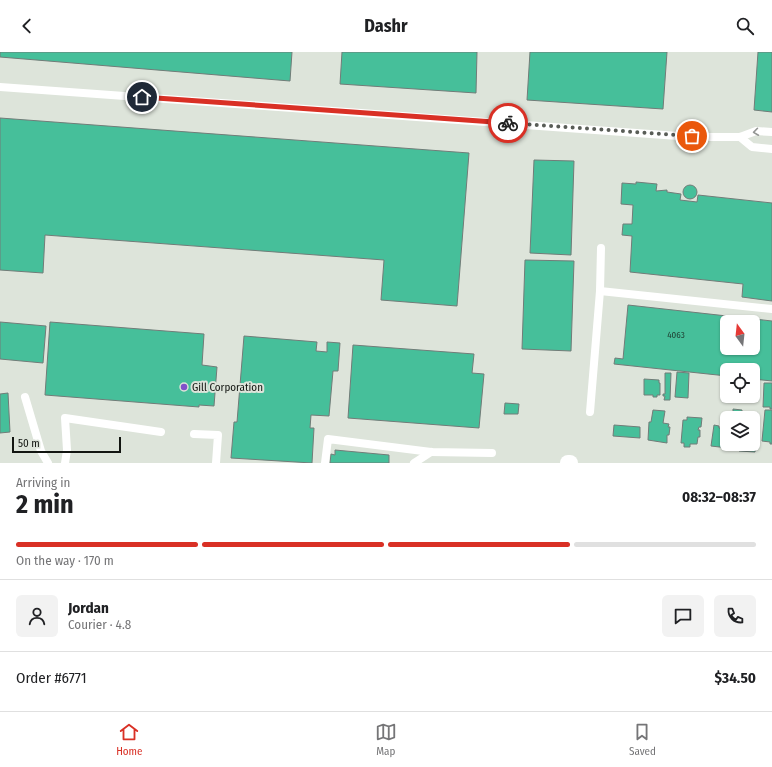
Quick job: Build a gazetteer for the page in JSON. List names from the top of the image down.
{
  "places": ["Gill Corporation"],
  "house_numbers": ["4063"],
  "scale_bar": "50 m",
  "north": "top",
  "page": {
    "header": "Dashr",
    "scale": "50 m",
    "heading": ["2 min", "Arriving in", "08:32–08:37"],
    "panel": [
      "Jordan",
      "Courier · 4.8",
      "Order #6771",
      "$34.50"
    ],
    "bar": "On the way · 170 m",
    "tabs": ["Home", "Map", "Saved"]
  }
}
